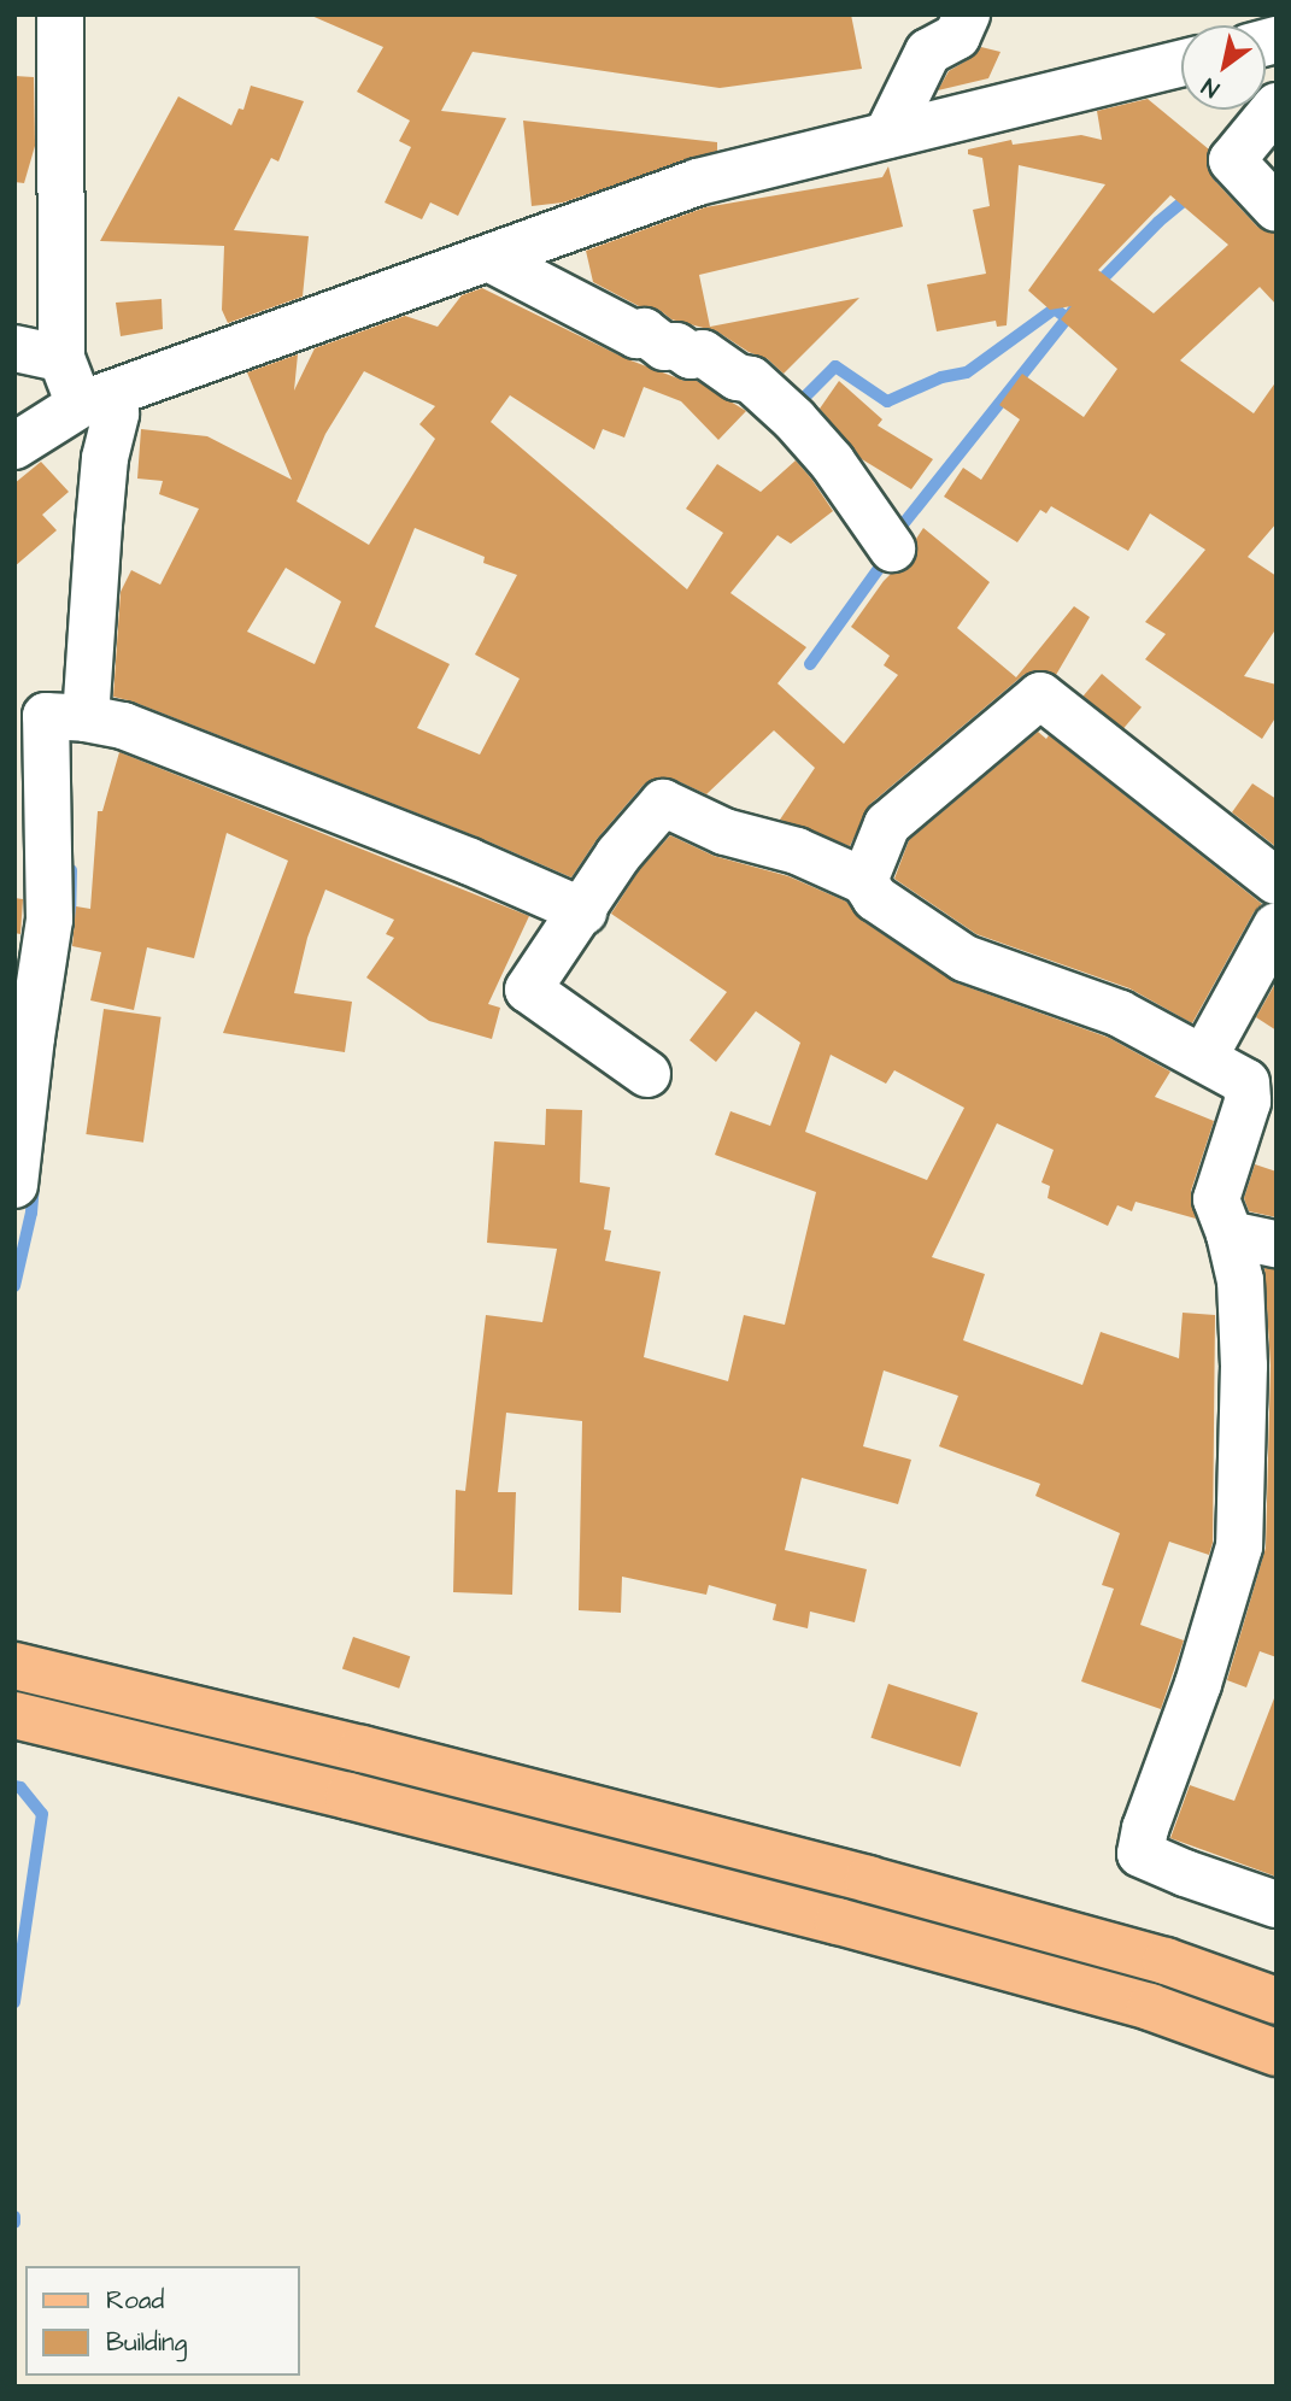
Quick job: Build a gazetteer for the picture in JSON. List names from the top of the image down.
{
  "legend": ["Road", "Building"],
  "north": "bottom left"
}
